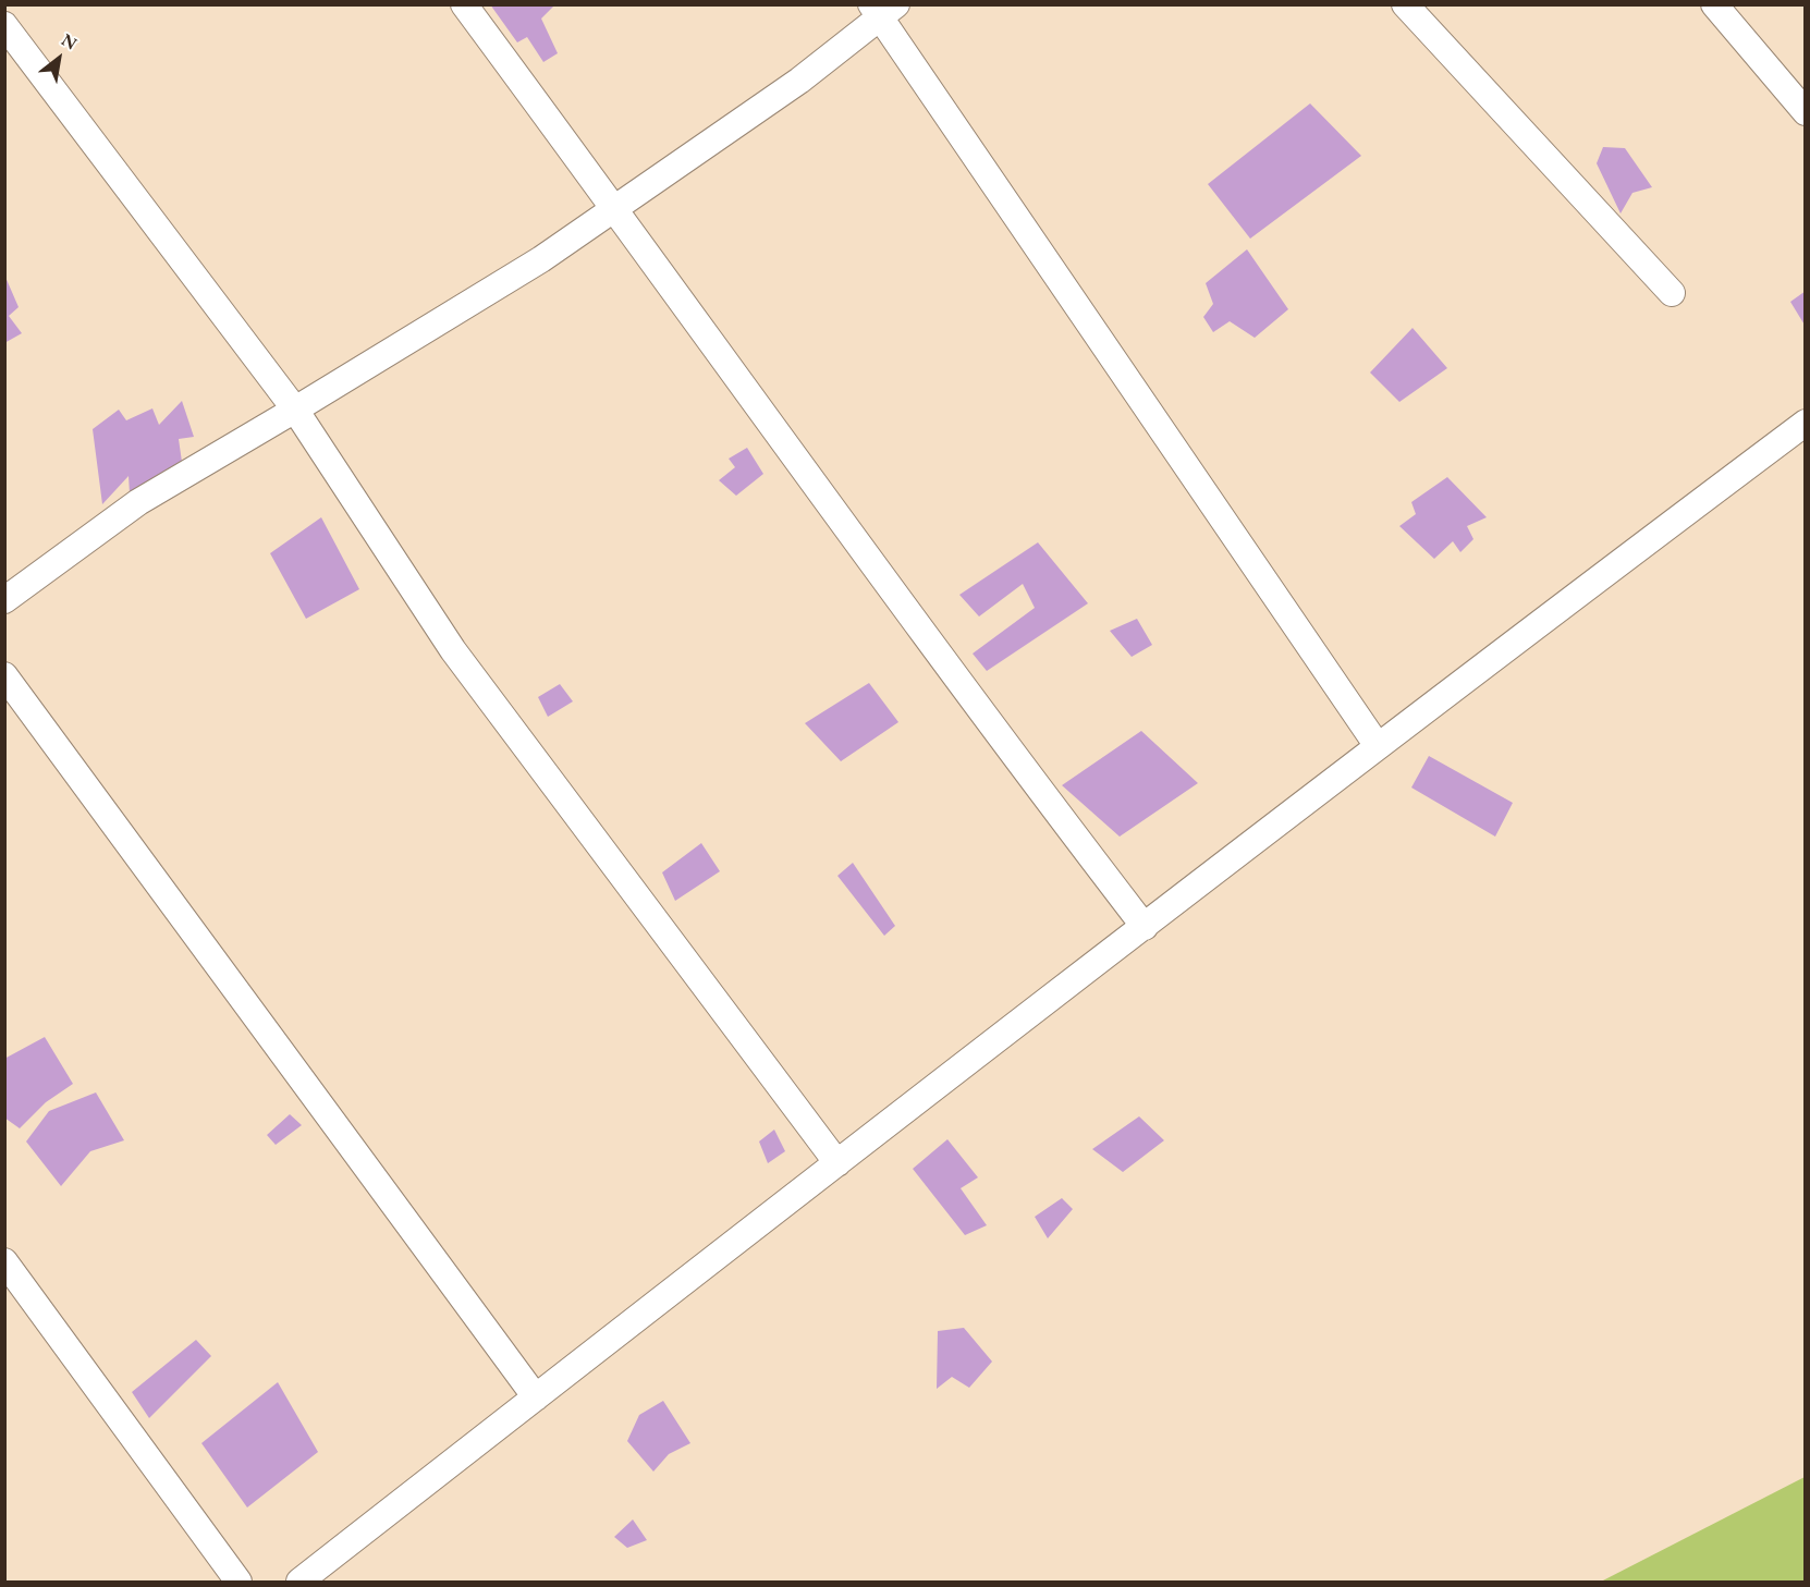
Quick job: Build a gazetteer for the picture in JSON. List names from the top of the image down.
{
  "north": "top right"
}
